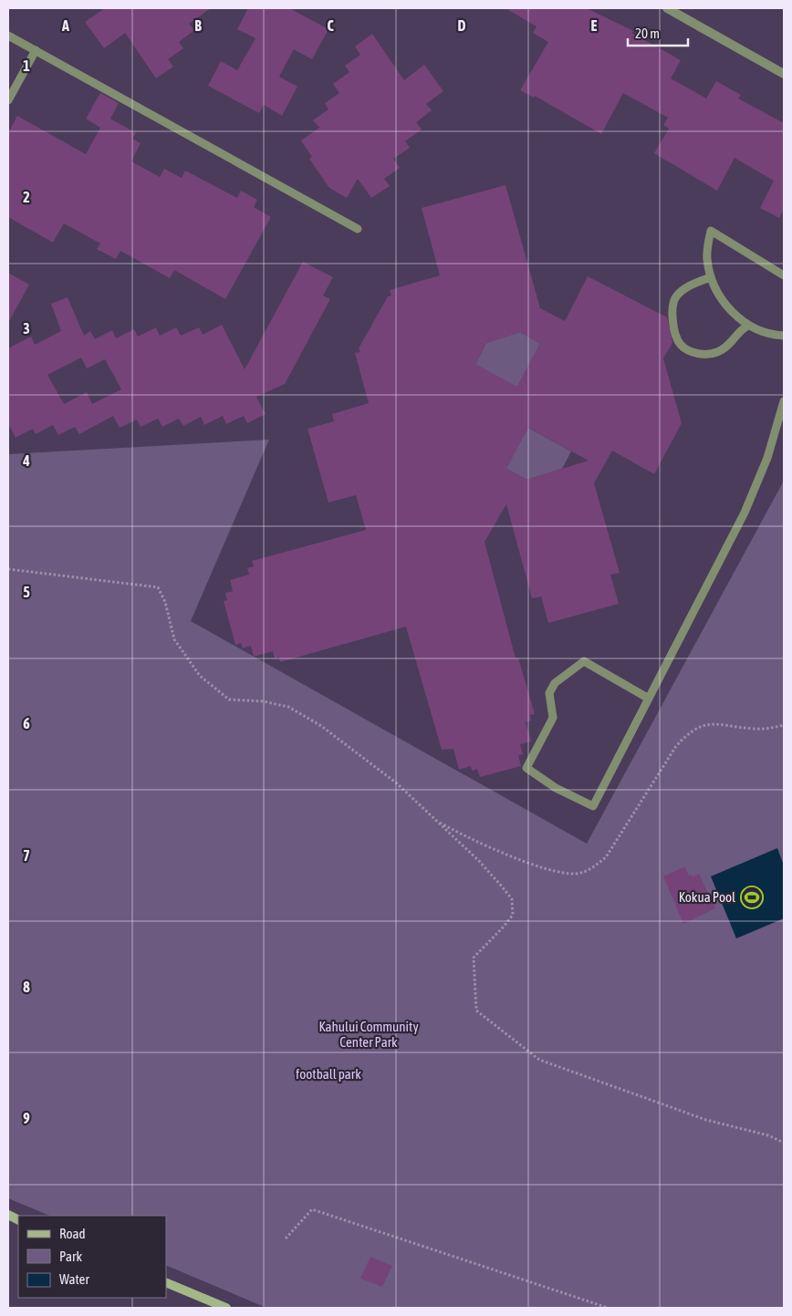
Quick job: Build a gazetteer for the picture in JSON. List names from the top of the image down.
{
  "parks": ["Kahului Community Center Park", "football park"],
  "places": {
    "sports": ["Kokua Pool"]
  },
  "legend": ["Road", "Park", "Water"],
  "scale_bar": "20 m",
  "grid": {
    "columns": [
      "A",
      "B",
      "C",
      "D",
      "E"
    ],
    "rows": [
      "1",
      "2",
      "3",
      "4",
      "5",
      "6",
      "7",
      "8",
      "9"
    ]
  }
}
